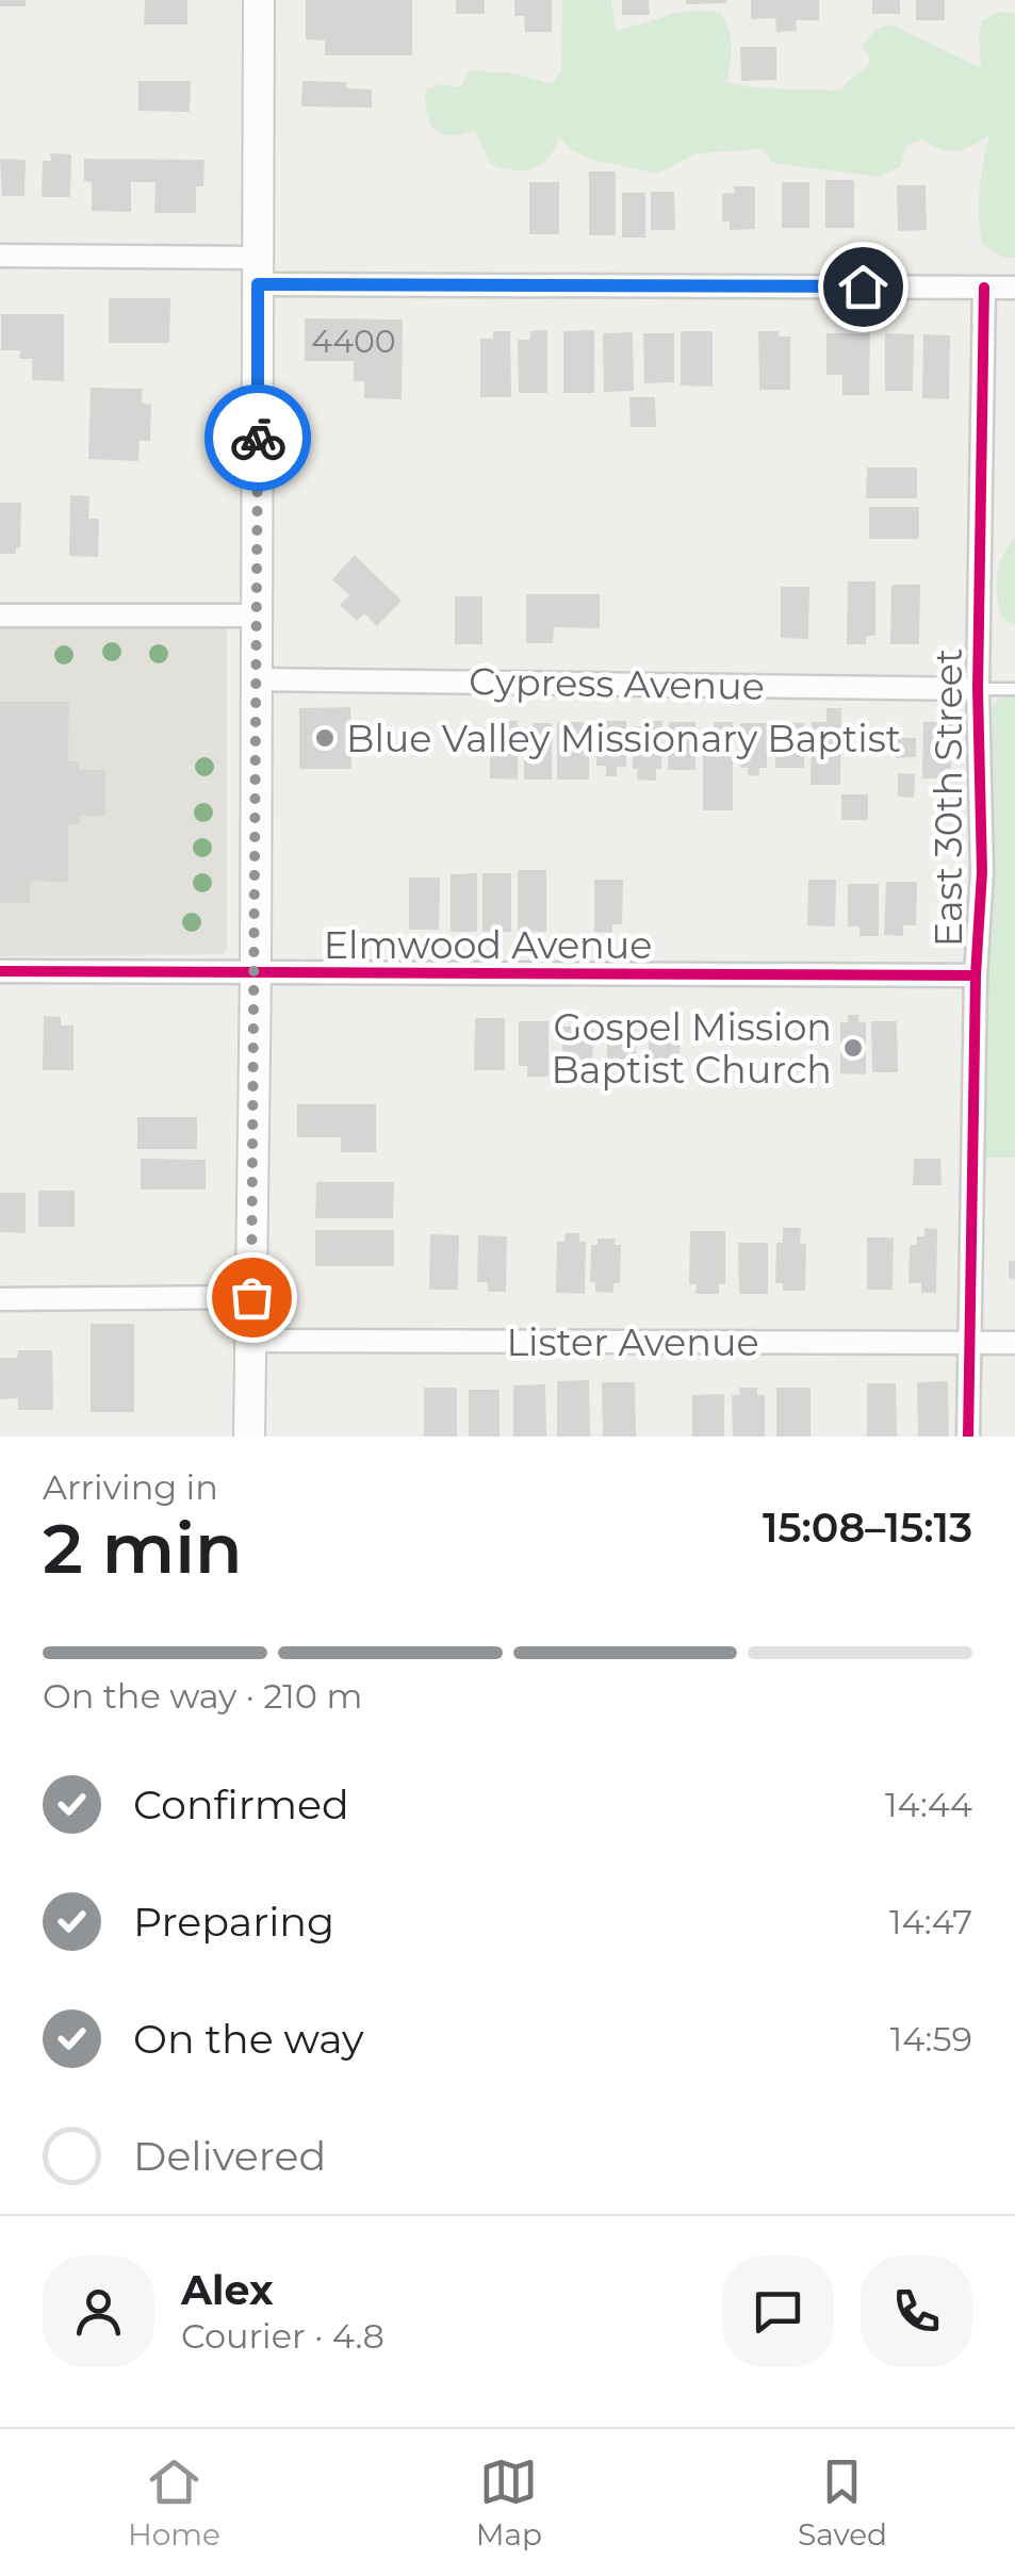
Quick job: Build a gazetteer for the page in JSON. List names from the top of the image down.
{
  "streets": {
    "street": [
      "Cypress Avenue",
      "East 30th Street",
      "Elmwood Avenue",
      "Lister Avenue"
    ]
  },
  "crossings": [
    ["Cypress Avenue", "East 30th Street"],
    ["East 30th Street", "Elmwood Avenue"],
    ["East 30th Street", "Lister Avenue"]
  ],
  "places": ["Blue Valley Missionary Baptist", "Gospel Mission Baptist Church"],
  "house_numbers": ["4400"],
  "page": {
    "heading": ["2 min", "Arriving in", "15:08–15:13"],
    "panel": ["Alex", "Courier · 4.8"],
    "bar": "On the way · 210 m",
    "list": [
      ["Confirmed", "14:44"],
      ["Preparing", "14:47"],
      ["On the way", "14:59"],
      "Delivered"
    ],
    "tabs": ["Home", "Map", "Saved"]
  }
}
